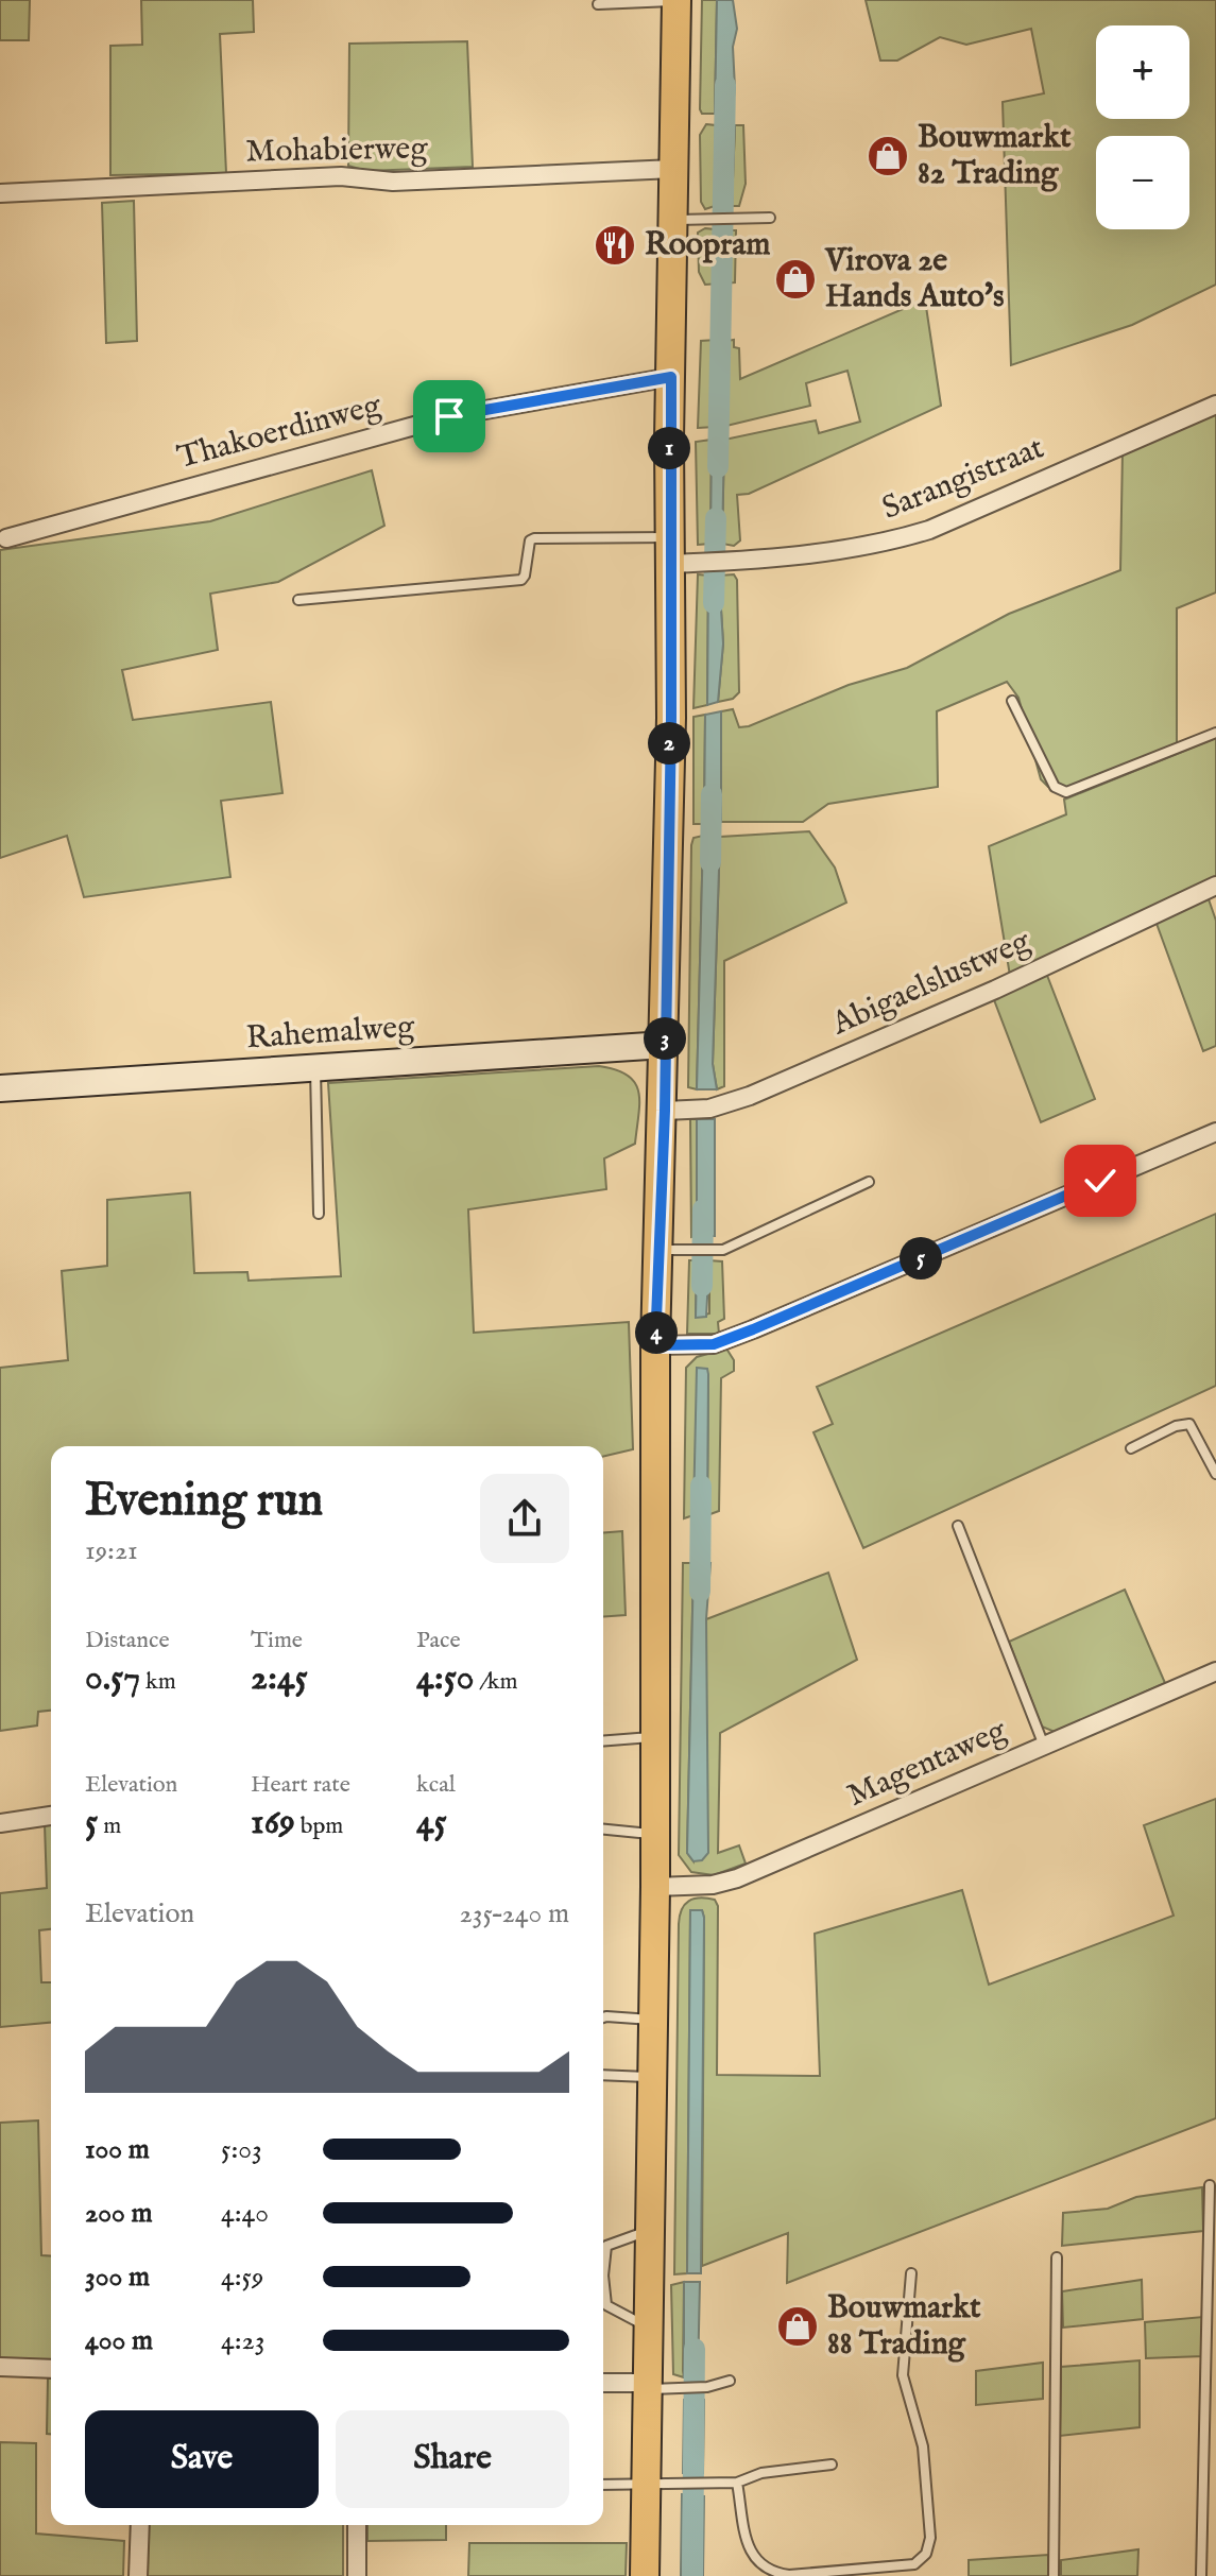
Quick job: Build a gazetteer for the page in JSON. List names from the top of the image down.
{
  "streets": {
    "street": [
      "Mohabierweg",
      "Thakoerdinweg",
      "Sarangistraat",
      "Abigaelslustweg",
      "Rahemalweg",
      "Magentaweg"
    ]
  },
  "places": {
    "shop": ["Bouwmarkt 82 Trading", "Virova 2e Hands Auto's", "Bouwmarkt 88 Trading"],
    "restaurant": ["Roopram"]
  },
  "page": {
    "map_buttons": ["+", "−"],
    "pins": [
      "1",
      "2",
      "3",
      "5",
      "4"
    ],
    "heading": ["Evening run", "19:21"],
    "stats": [
      ["Distance", "0.57 km"],
      ["Time", "2:45"],
      ["Pace", "4:50 /km"],
      ["Elevation", "5 m"],
      ["Heart rate", "169 bpm"],
      ["kcal", "45"]
    ],
    "chart": ["Elevation", "235–240 m"],
    "list": [
      {
        "name": "100 m",
        "note": "5:03"
      },
      {
        "name": "200 m",
        "note": "4:40"
      },
      {
        "name": "300 m",
        "note": "4:59"
      },
      {
        "name": "400 m",
        "note": "4:23"
      }
    ],
    "buttons": ["Save", "Share"]
  }
}
